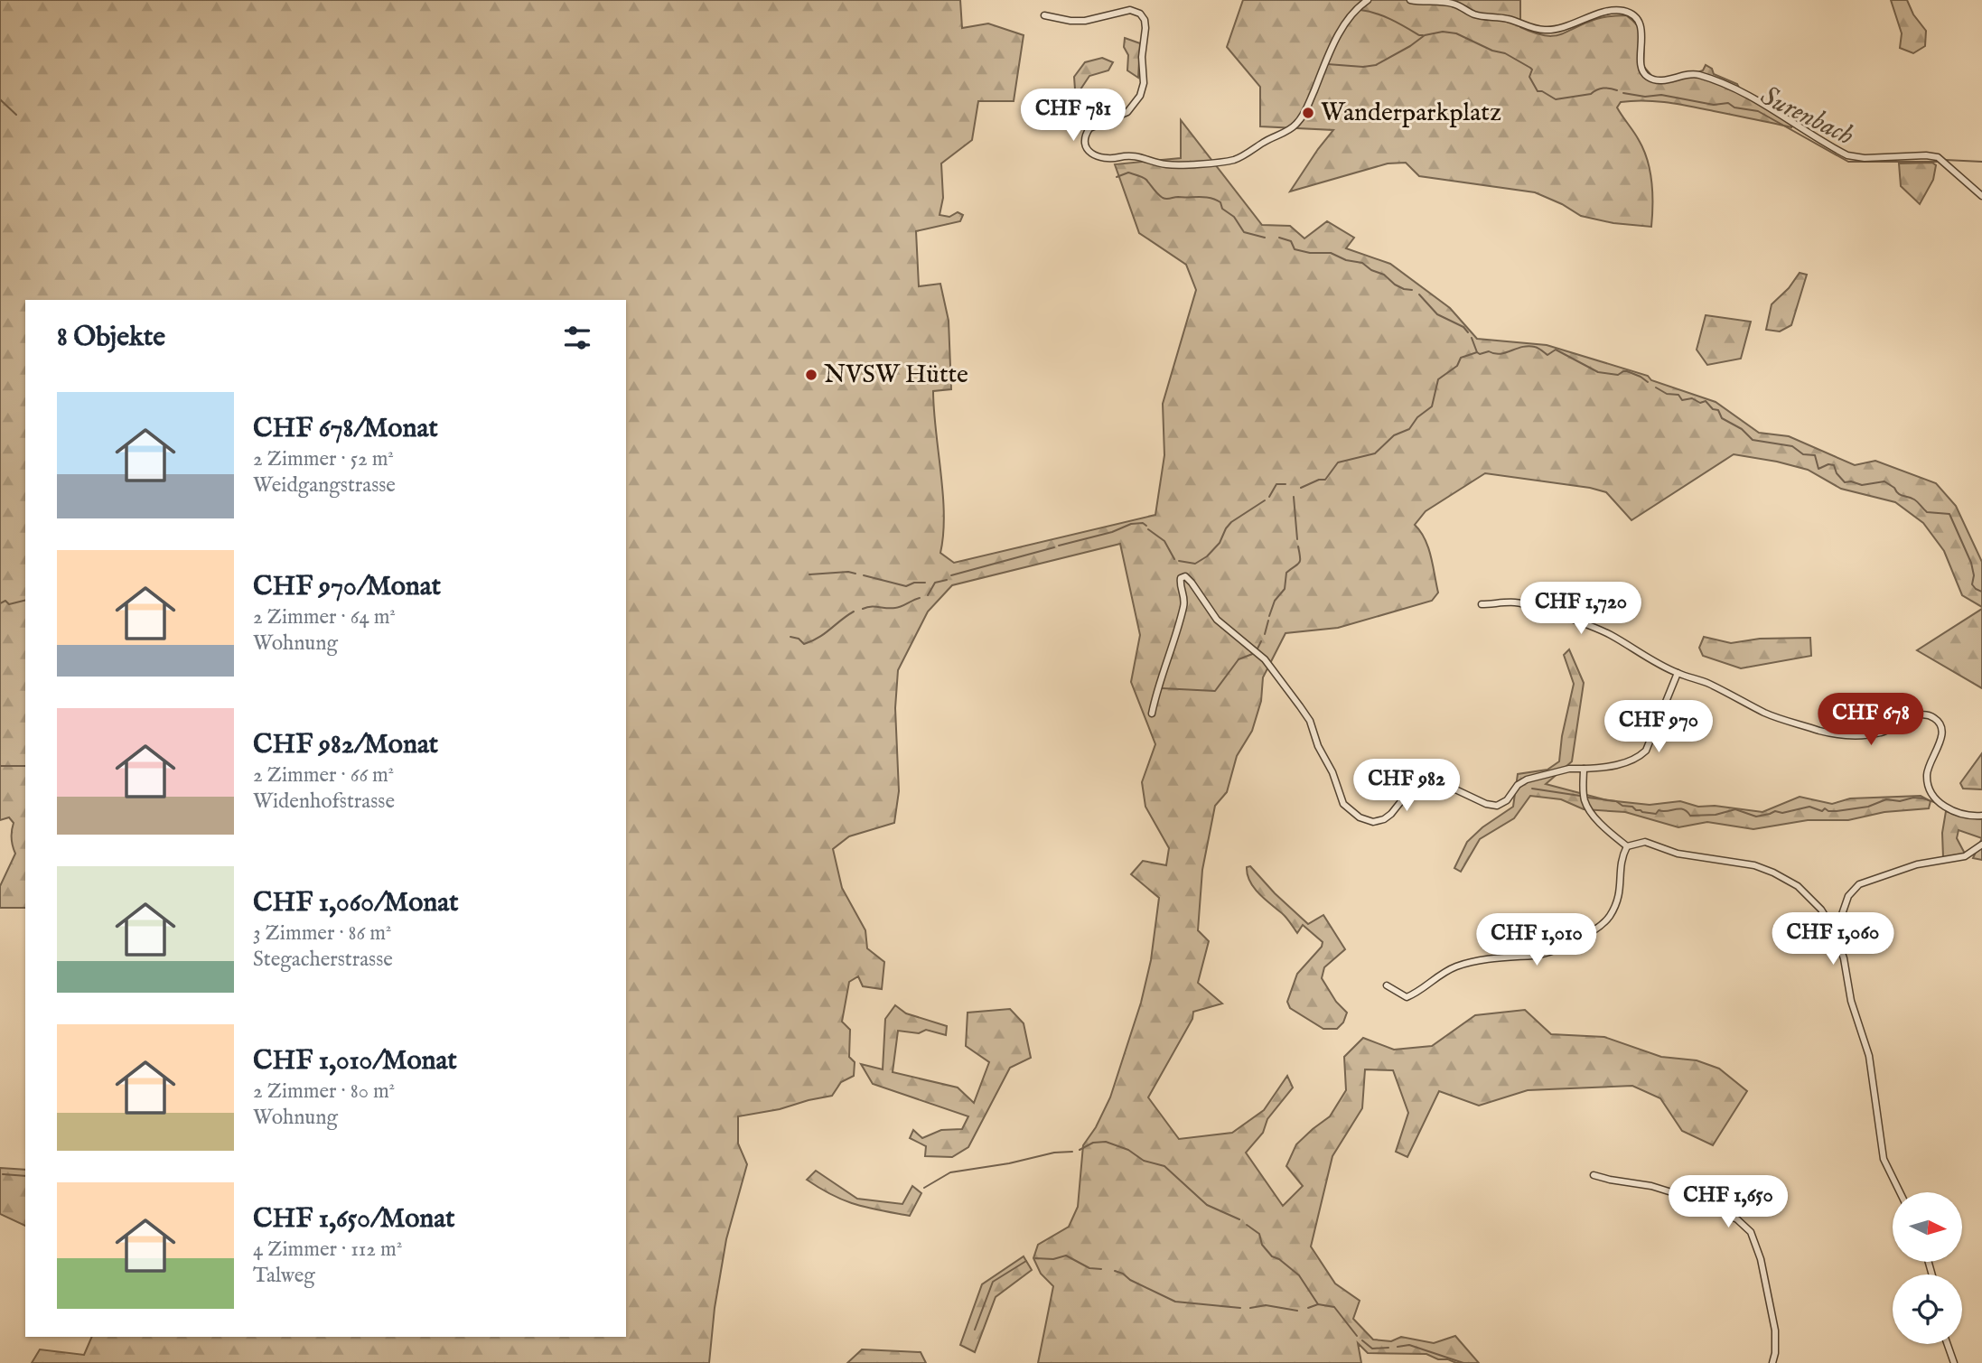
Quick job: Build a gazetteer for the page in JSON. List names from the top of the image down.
{
  "water": ["Surenbach"],
  "places": ["Wanderparkplatz", "NVSW Hütte"],
  "north": "right",
  "page": {
    "price": [
      "CHF 781",
      "CHF 1,720",
      "CHF 678",
      "CHF 970",
      "CHF 982",
      "CHF 1,060",
      "CHF 1,010",
      "CHF 1,650"
    ],
    "heading": "8 Objekte",
    "list": [
      {
        "name": "CHF 678/Monat",
        "note": "2 Zimmer · 52 m² · Weidgangstrasse"
      },
      {
        "name": "CHF 970/Monat",
        "note": "2 Zimmer · 64 m² · Wohnung"
      },
      {
        "name": "CHF 982/Monat",
        "note": "2 Zimmer · 66 m² · Widenhofstrasse"
      },
      {
        "name": "CHF 1,060/Monat",
        "note": "3 Zimmer · 86 m² · Stegacherstrasse"
      },
      {
        "name": "CHF 1,010/Monat",
        "note": "2 Zimmer · 80 m² · Wohnung"
      },
      {
        "name": "CHF 1,650/Monat",
        "note": "4 Zimmer · 112 m² · Talweg"
      }
    ]
  }
}
